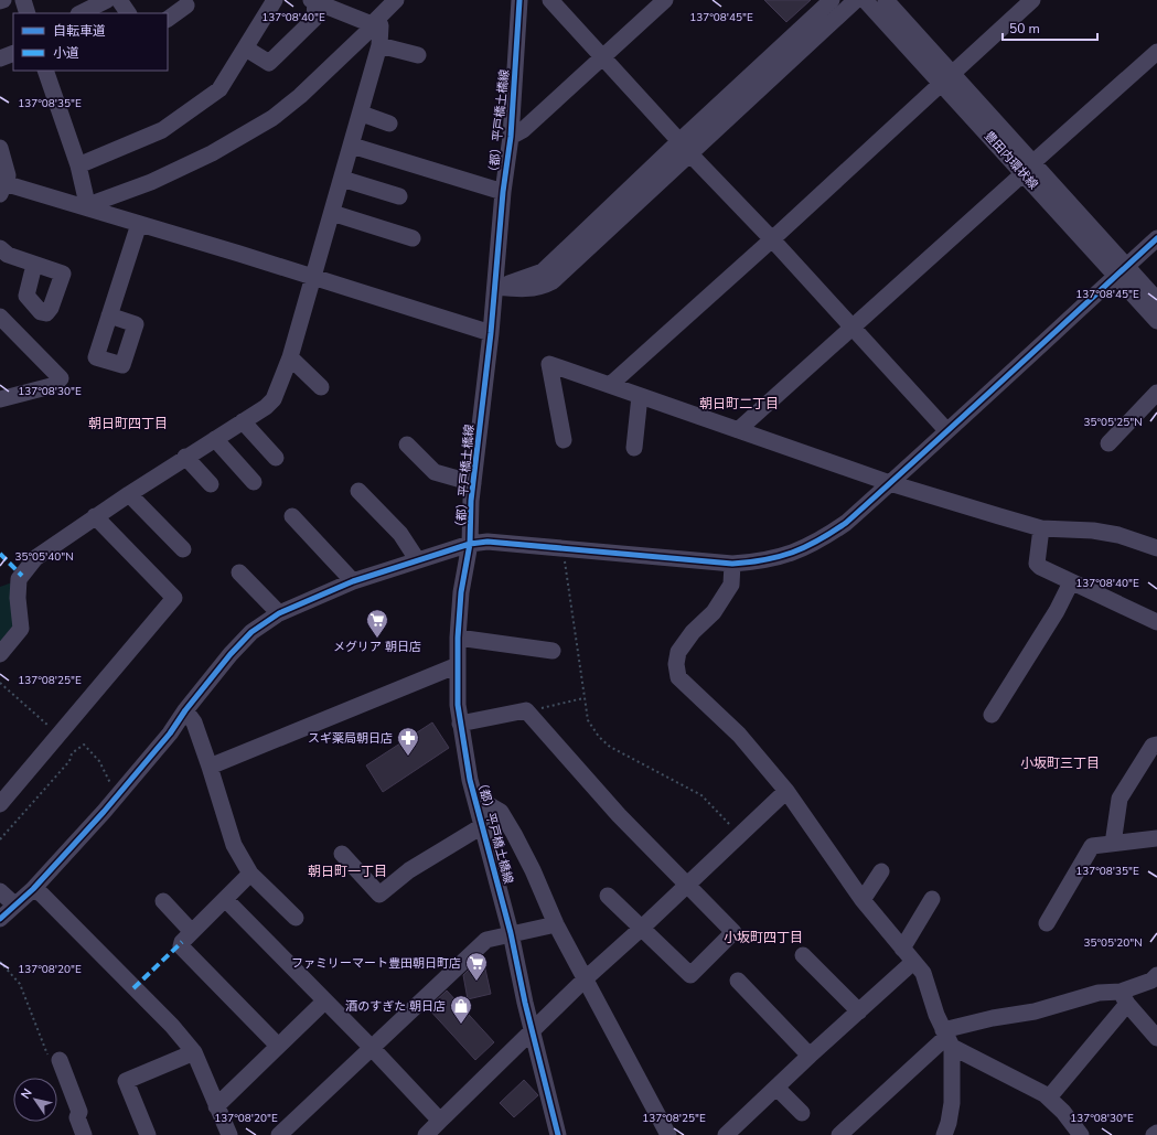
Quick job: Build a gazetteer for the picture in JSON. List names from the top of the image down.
{
  "streets": {
    "street": ["（都）平戸橋土橋線", "豊田内環状線"]
  },
  "districts": [
    "朝日町二丁目",
    "朝日町四丁目",
    "小坂町三丁目",
    "朝日町一丁目",
    "小坂町四丁目"
  ],
  "places": {
    "supermarket": ["メグリア 朝日店", "ファミリーマート豊田朝日町店"],
    "pharmacy": ["スギ薬局朝日店"],
    "shop": ["酒のすぎた 朝日店"]
  },
  "legend": ["自転車道", "小道"],
  "scale_bar": "50 m",
  "north": "top left",
  "coordinates": [
    "137°08'40\"E",
    "137°08'45\"E",
    "137°08'35\"E",
    "137°08'30\"E",
    "35°05'25\"N",
    "35°05'40\"N",
    "137°08'25\"E",
    "35°05'20\"N",
    "137°08'20\"E"
  ]
}
